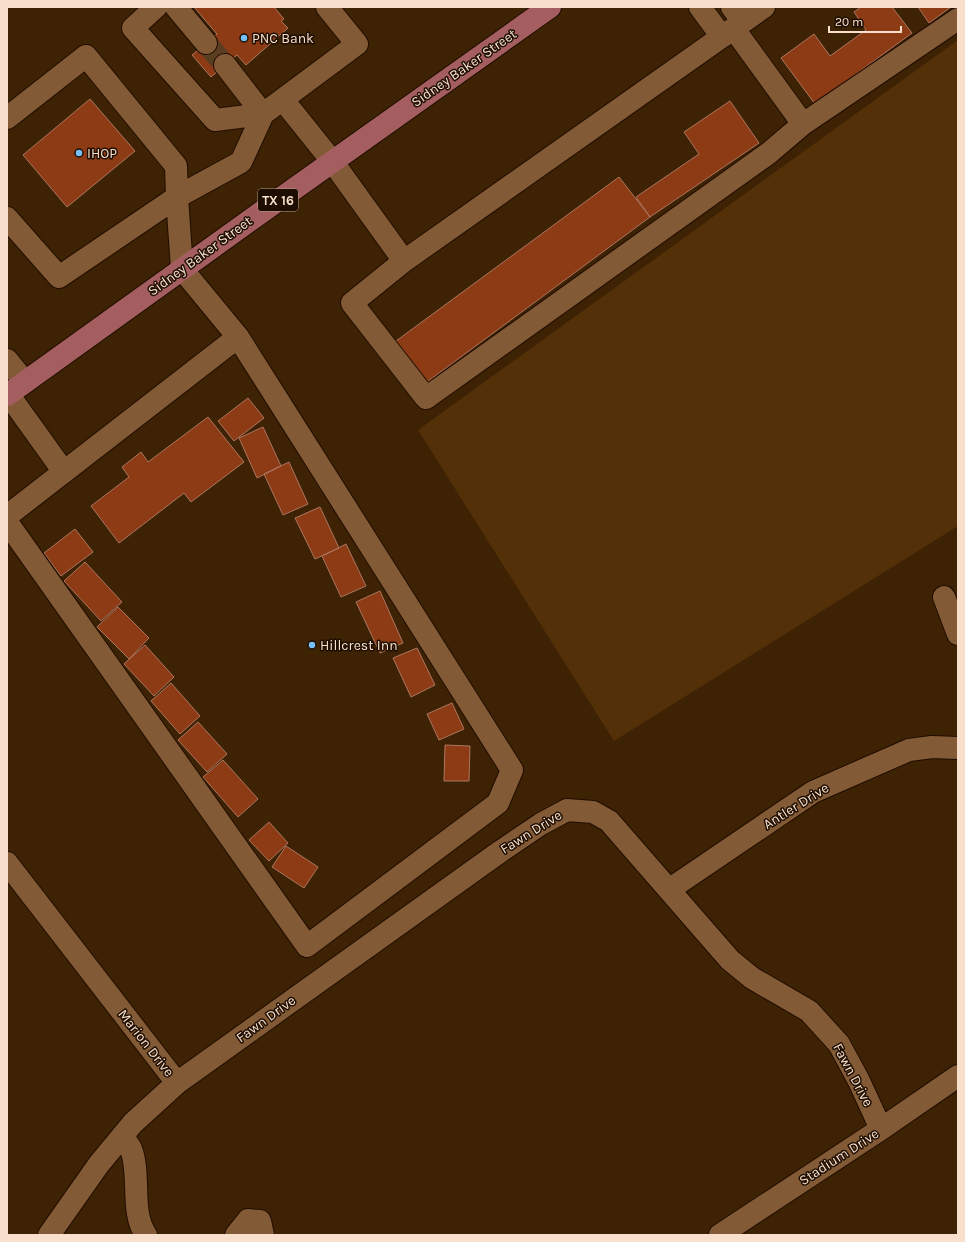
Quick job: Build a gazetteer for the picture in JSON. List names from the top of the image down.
{
  "streets": {
    "main road": ["Sidney Baker Street", "TX 16"],
    "street": [
      "Antler Drive",
      "Fawn Drive",
      "Marion Drive",
      "Stadium Drive"
    ]
  },
  "crossings": [
    ["Antler Drive", "Fawn Drive"],
    ["Fawn Drive", "Marion Drive"],
    ["Fawn Drive", "Stadium Drive"]
  ],
  "places": ["PNC Bank", "IHOP", "Hillcrest Inn"],
  "scale_bar": "20 m"
}
